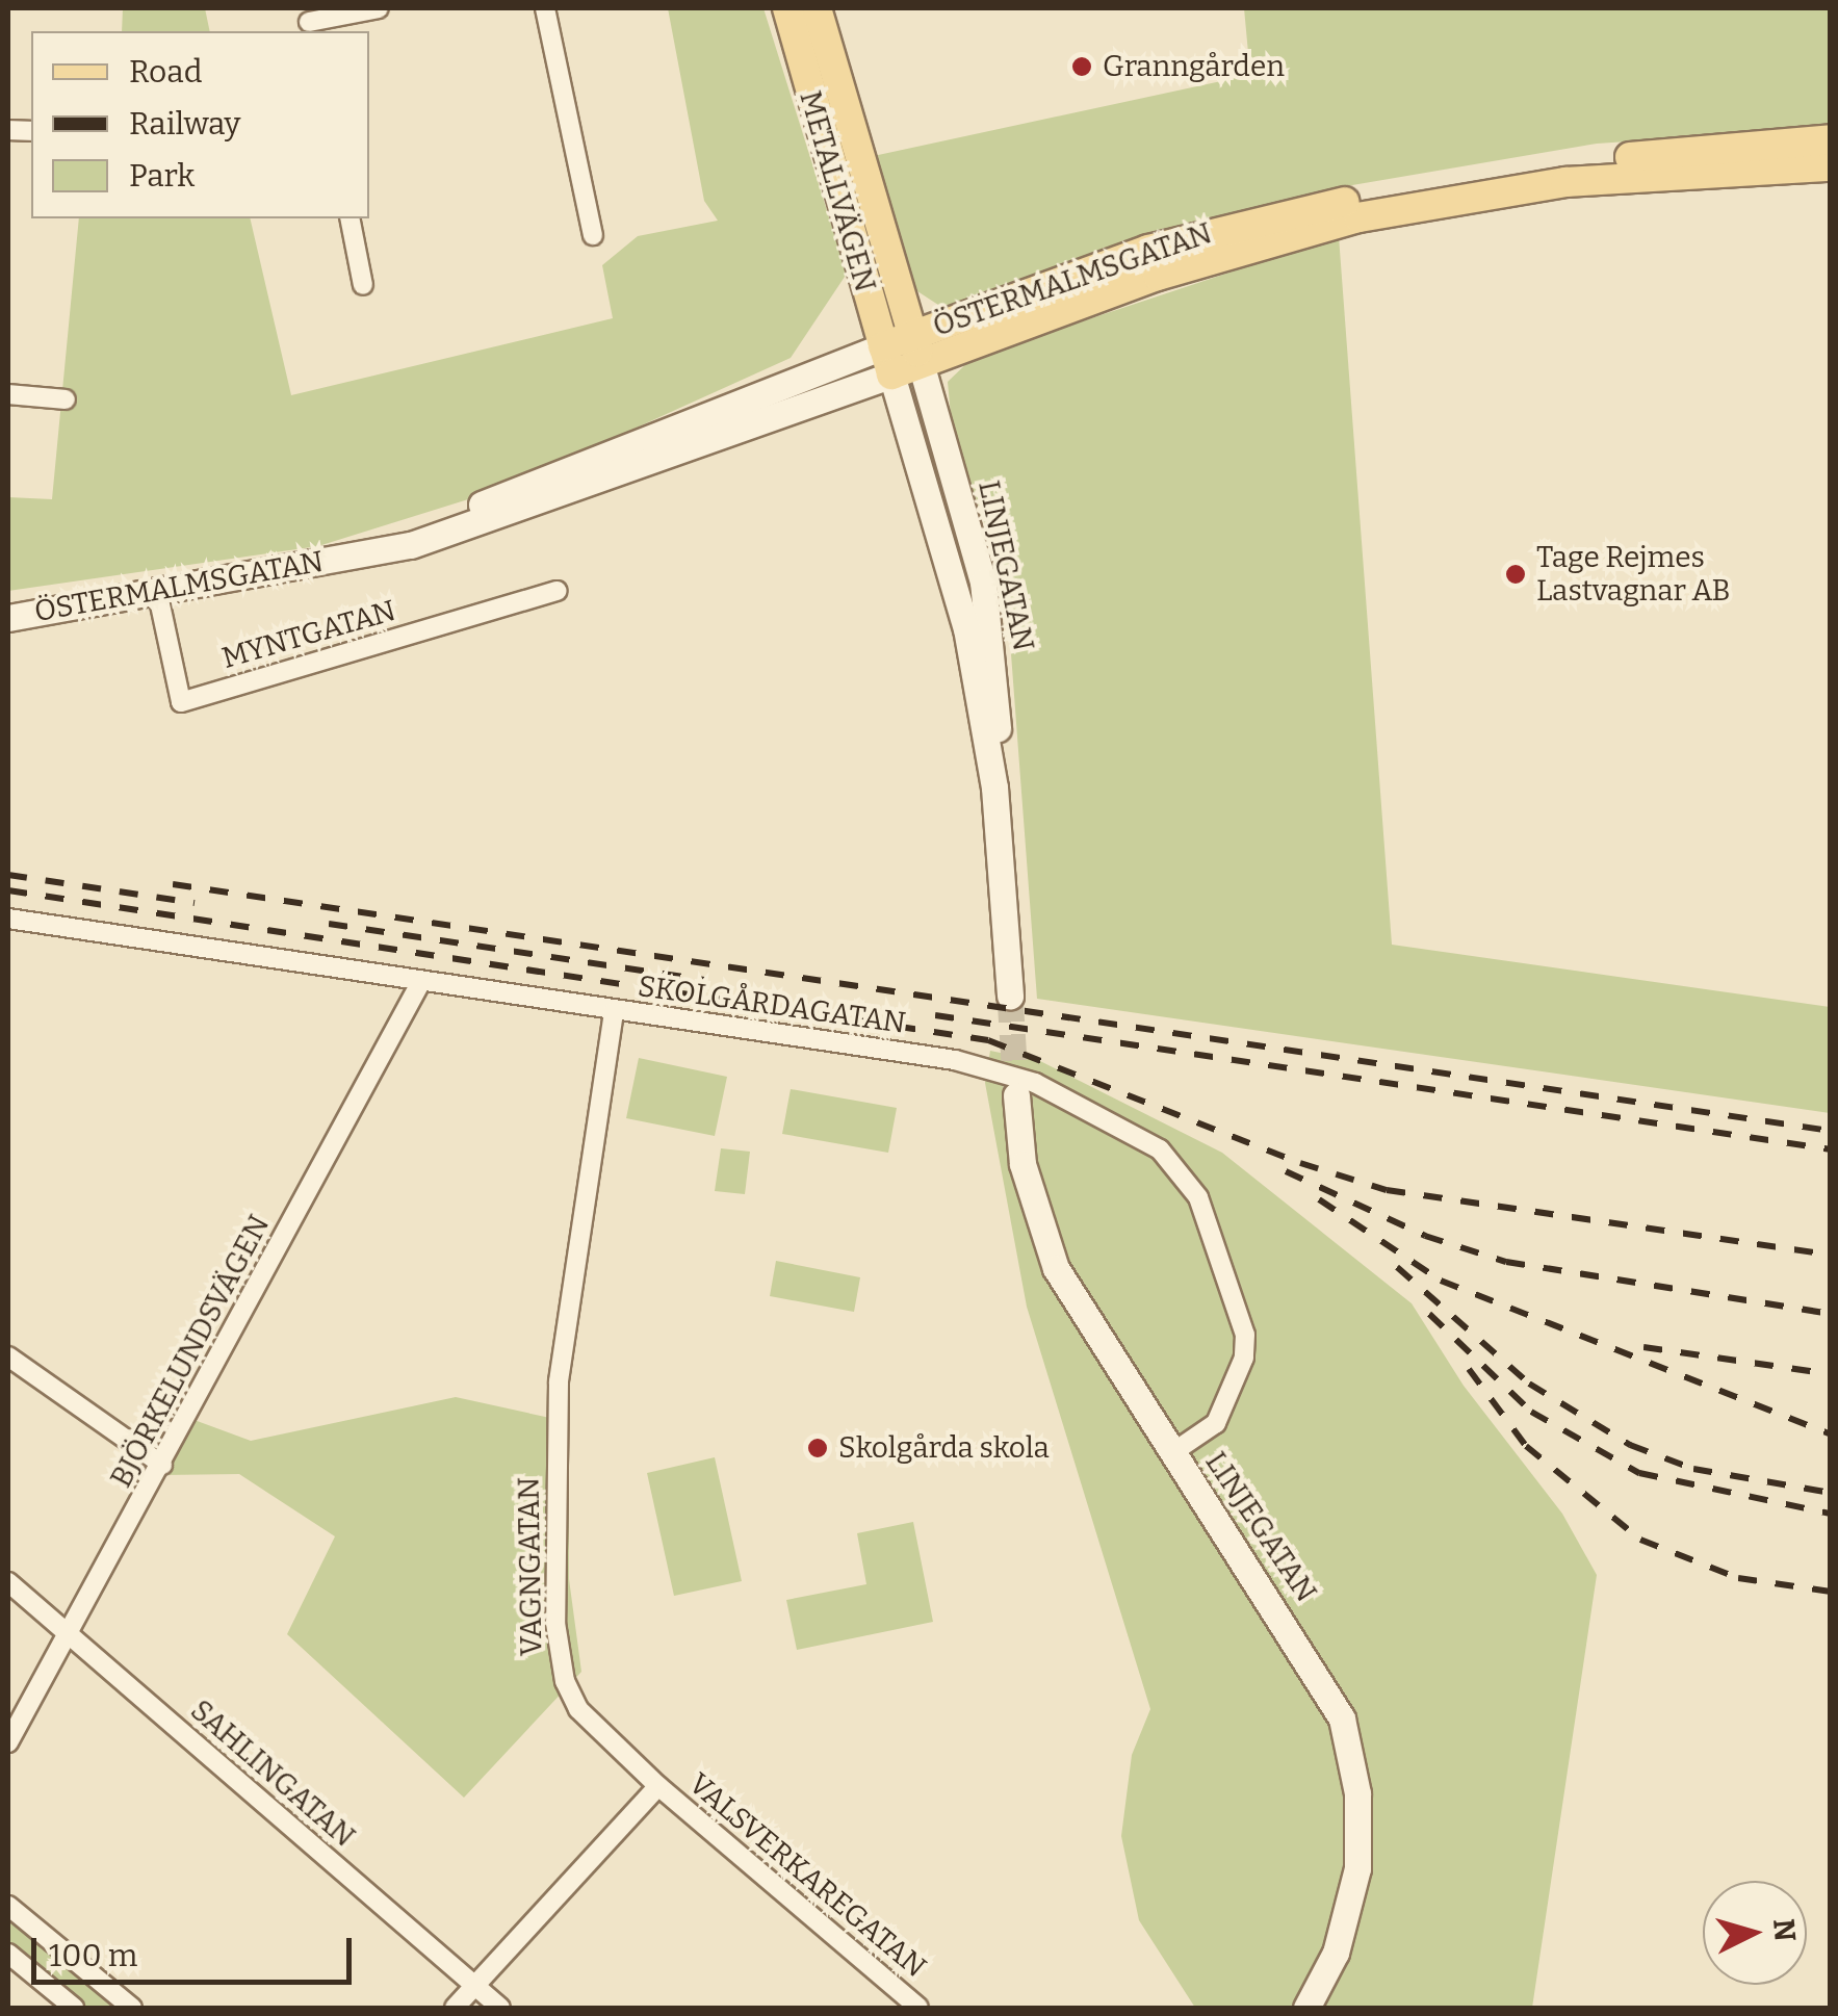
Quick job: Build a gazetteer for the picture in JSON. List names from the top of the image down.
{
  "streets": {
    "main road": ["METALLVÄGEN", "ÖSTERMALMSGATAN"],
    "street": [
      "LINJEGATAN",
      "MYNTGATAN",
      "SKOLGÅRDAGATAN",
      "BJÖRKELUNDSVÄGEN",
      "VAGNGATAN",
      "SAHLINGATAN",
      "VALSVERKAREGATAN"
    ]
  },
  "crossings": [
    ["METALLVÄGEN", "ÖSTERMALMSGATAN"],
    ["METALLVÄGEN", "LINJEGATAN"],
    ["ÖSTERMALMSGATAN", "LINJEGATAN"],
    ["ÖSTERMALMSGATAN", "MYNTGATAN"],
    ["LINJEGATAN", "SKOLGÅRDAGATAN"],
    ["SKOLGÅRDAGATAN", "BJÖRKELUNDSVÄGEN"],
    ["SKOLGÅRDAGATAN", "VAGNGATAN"],
    ["BJÖRKELUNDSVÄGEN", "SAHLINGATAN"],
    ["VAGNGATAN", "VALSVERKAREGATAN"]
  ],
  "places": ["Granngården", "Tage Rejmes Lastvagnar AB", "Skolgårda skola"],
  "legend": ["Road", "Railway", "Park"],
  "scale_bar": "100 m",
  "north": "right"
}
